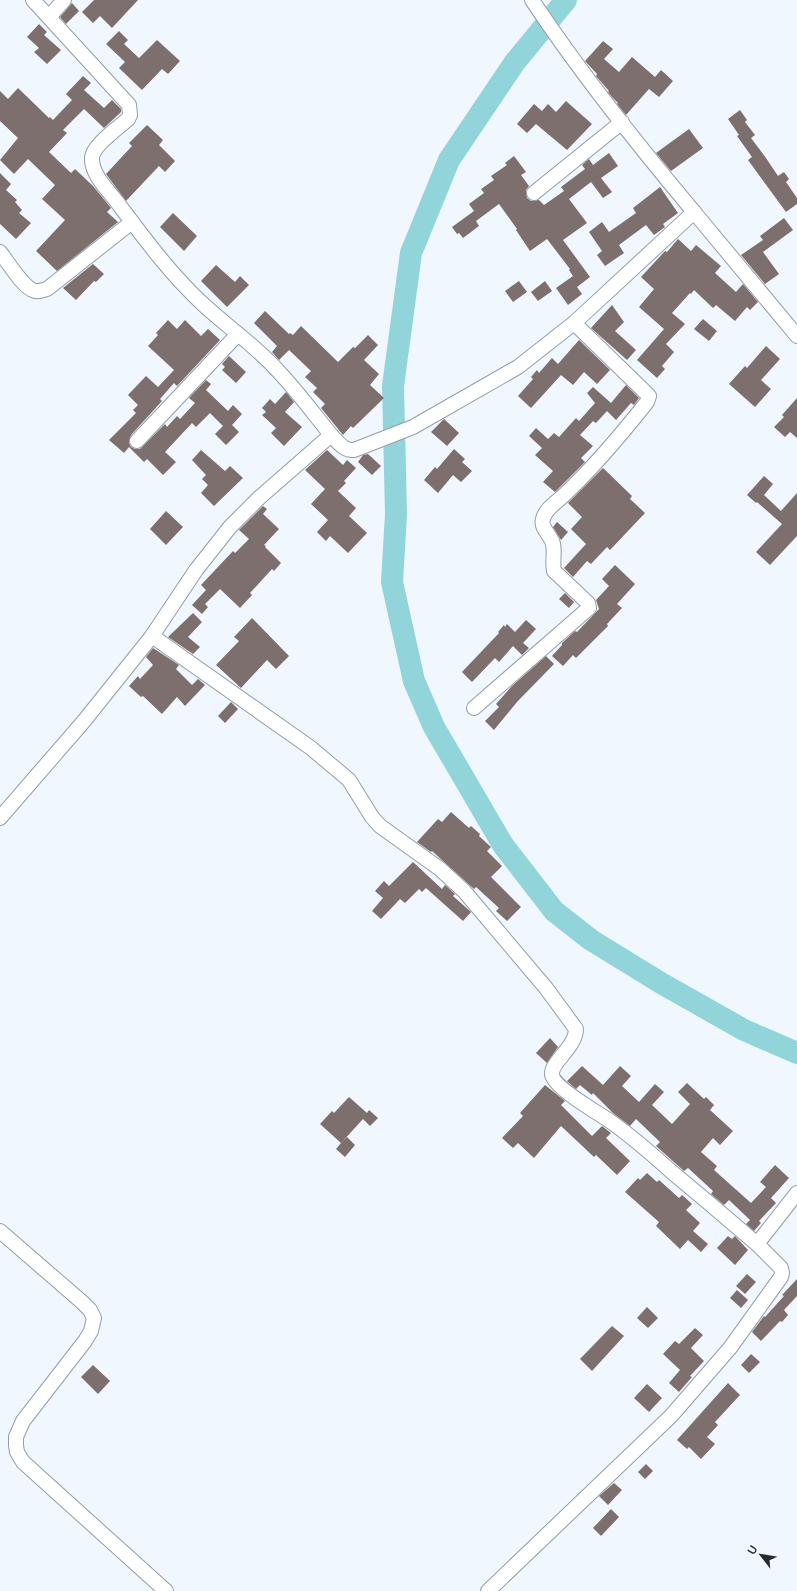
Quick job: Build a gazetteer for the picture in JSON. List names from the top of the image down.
{
  "north": "top left"
}
